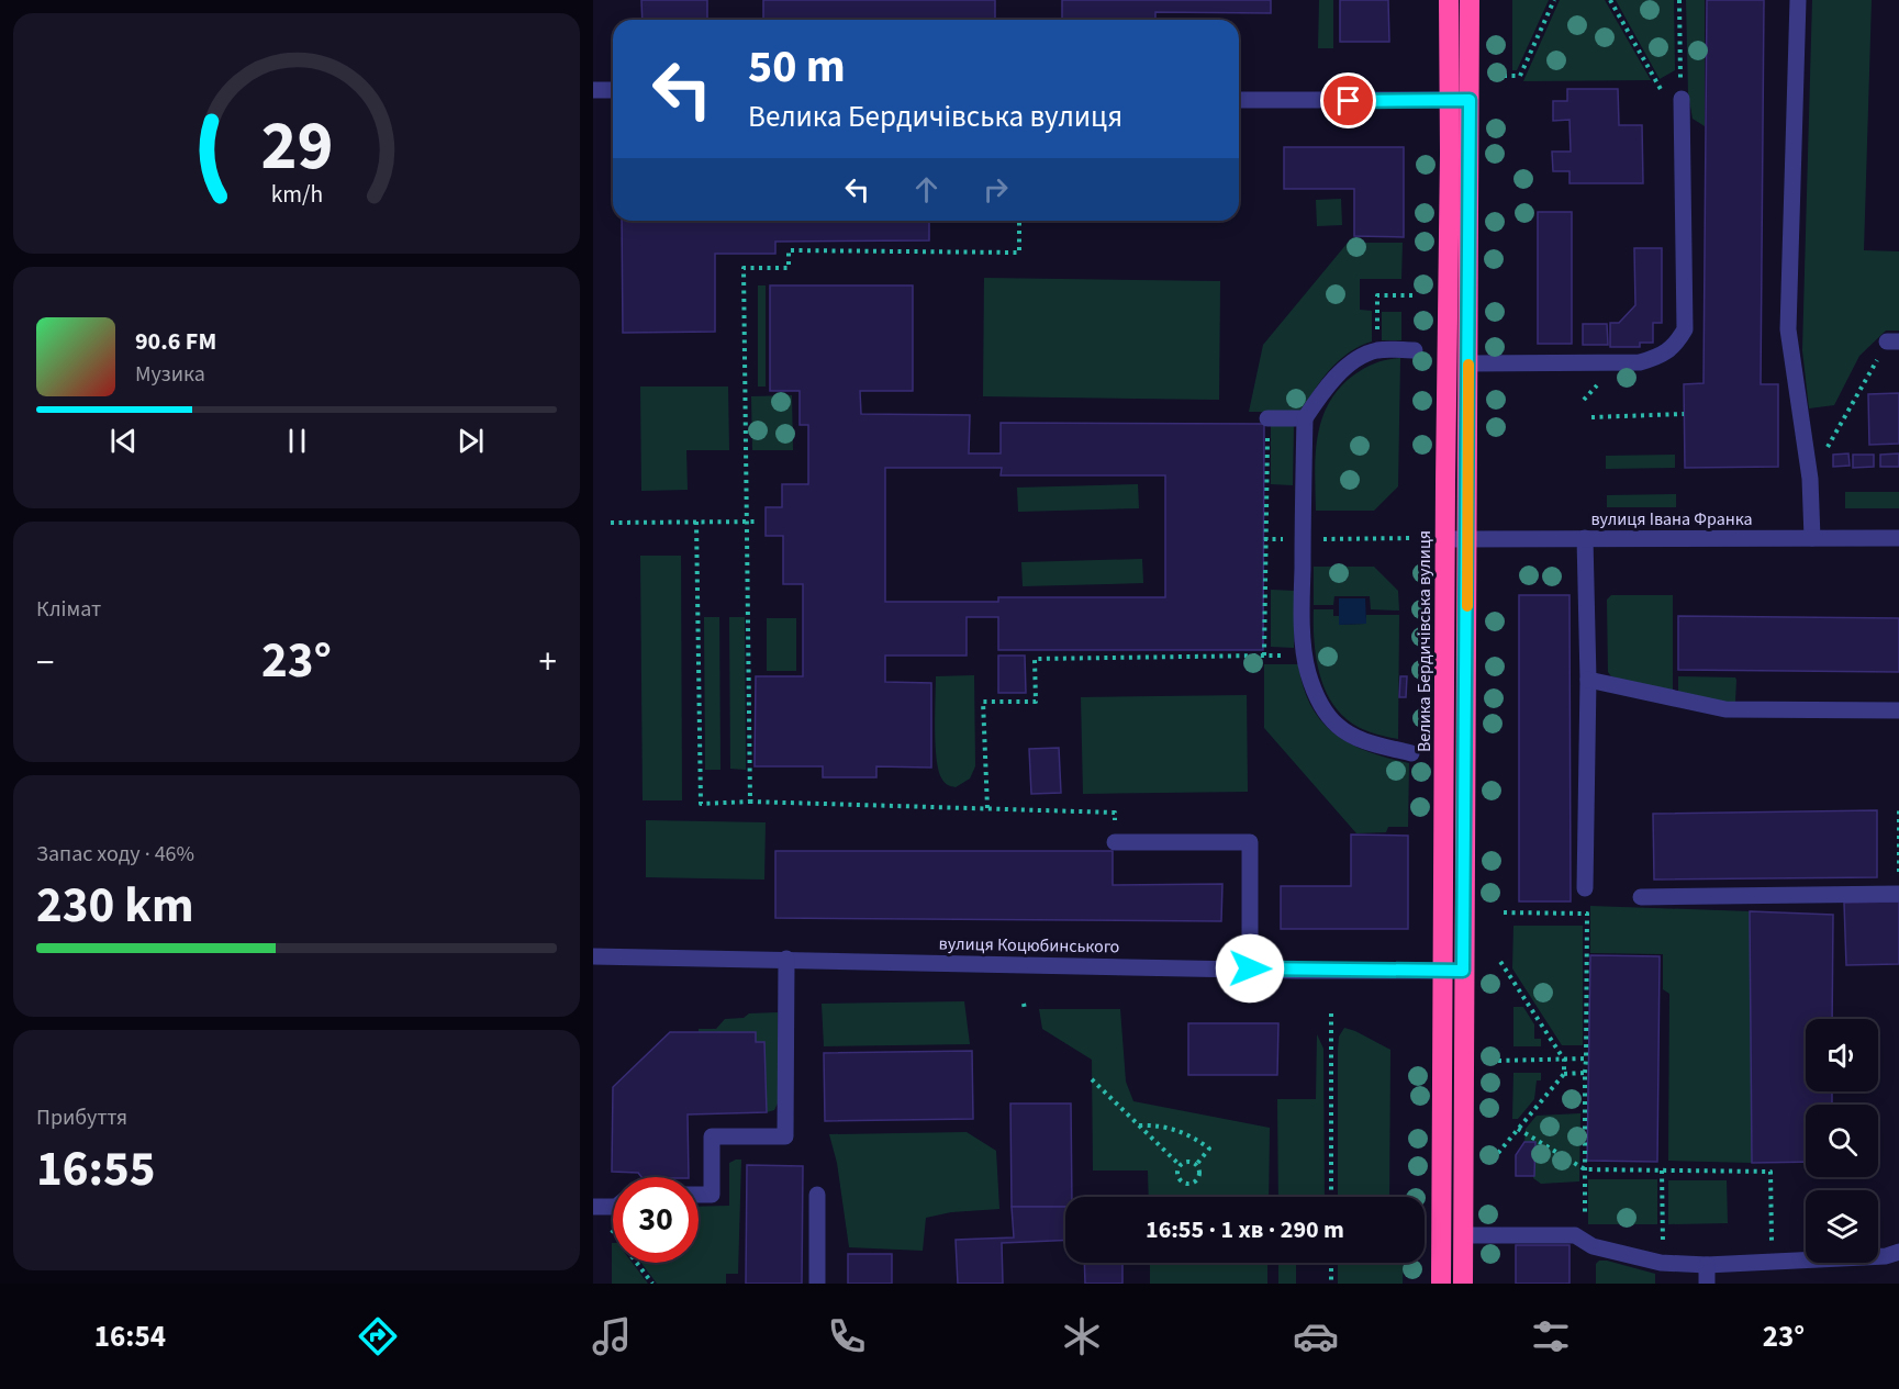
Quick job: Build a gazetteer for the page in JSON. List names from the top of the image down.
{
  "streets": {
    "highway": ["Велика Бердичівська вулиця"],
    "street": ["вулиця Івана Франка", "вулиця Коцюбинського"]
  },
  "crossings": [
    ["вулиця Івана Франка", "Велика Бердичівська вулиця"],
    ["Велика Бердичівська вулиця", "вулиця Коцюбинського"]
  ],
  "page": {
    "turn": ["50 m", "Велика Бердичівська вулиця"],
    "song": ["90.6 FM", "Музика"],
    "tile": [
      "Клімат",
      ["Запас ходу · 46%", "230 km"],
      ["Прибуття", "16:55"]
    ],
    "heat": ["−", "23°", "+"],
    "limit": "30",
    "trip": "16:55 · 1 хв · 290 m",
    "tabs": ["16:54", "23°"],
    "gauge": ["29", "km/h"]
  }
}
